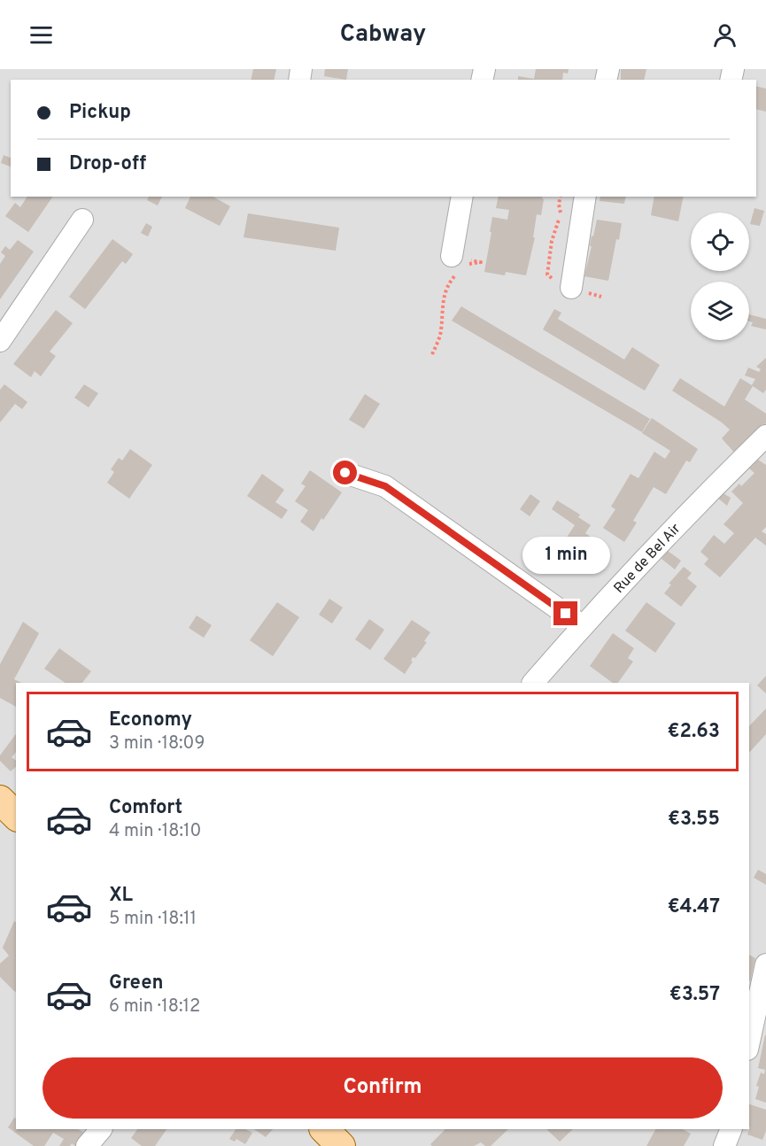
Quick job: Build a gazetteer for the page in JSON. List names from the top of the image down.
{
  "streets": {
    "street": ["Rue de Bel Air"]
  },
  "page": {
    "header": "Cabway",
    "banner": ["Pickup", "Drop-off"],
    "bubble": "1 min",
    "list": [
      {
        "name": "Economy",
        "note": "3 min · 18:09",
        "value": "€2.63"
      },
      {
        "name": "Comfort",
        "note": "4 min · 18:10",
        "value": "€3.55"
      },
      {
        "name": "XL",
        "note": "5 min · 18:11",
        "value": "€4.47"
      },
      {
        "name": "Green",
        "note": "6 min · 18:12",
        "value": "€3.57"
      }
    ],
    "buttons": "Confirm"
  }
}
